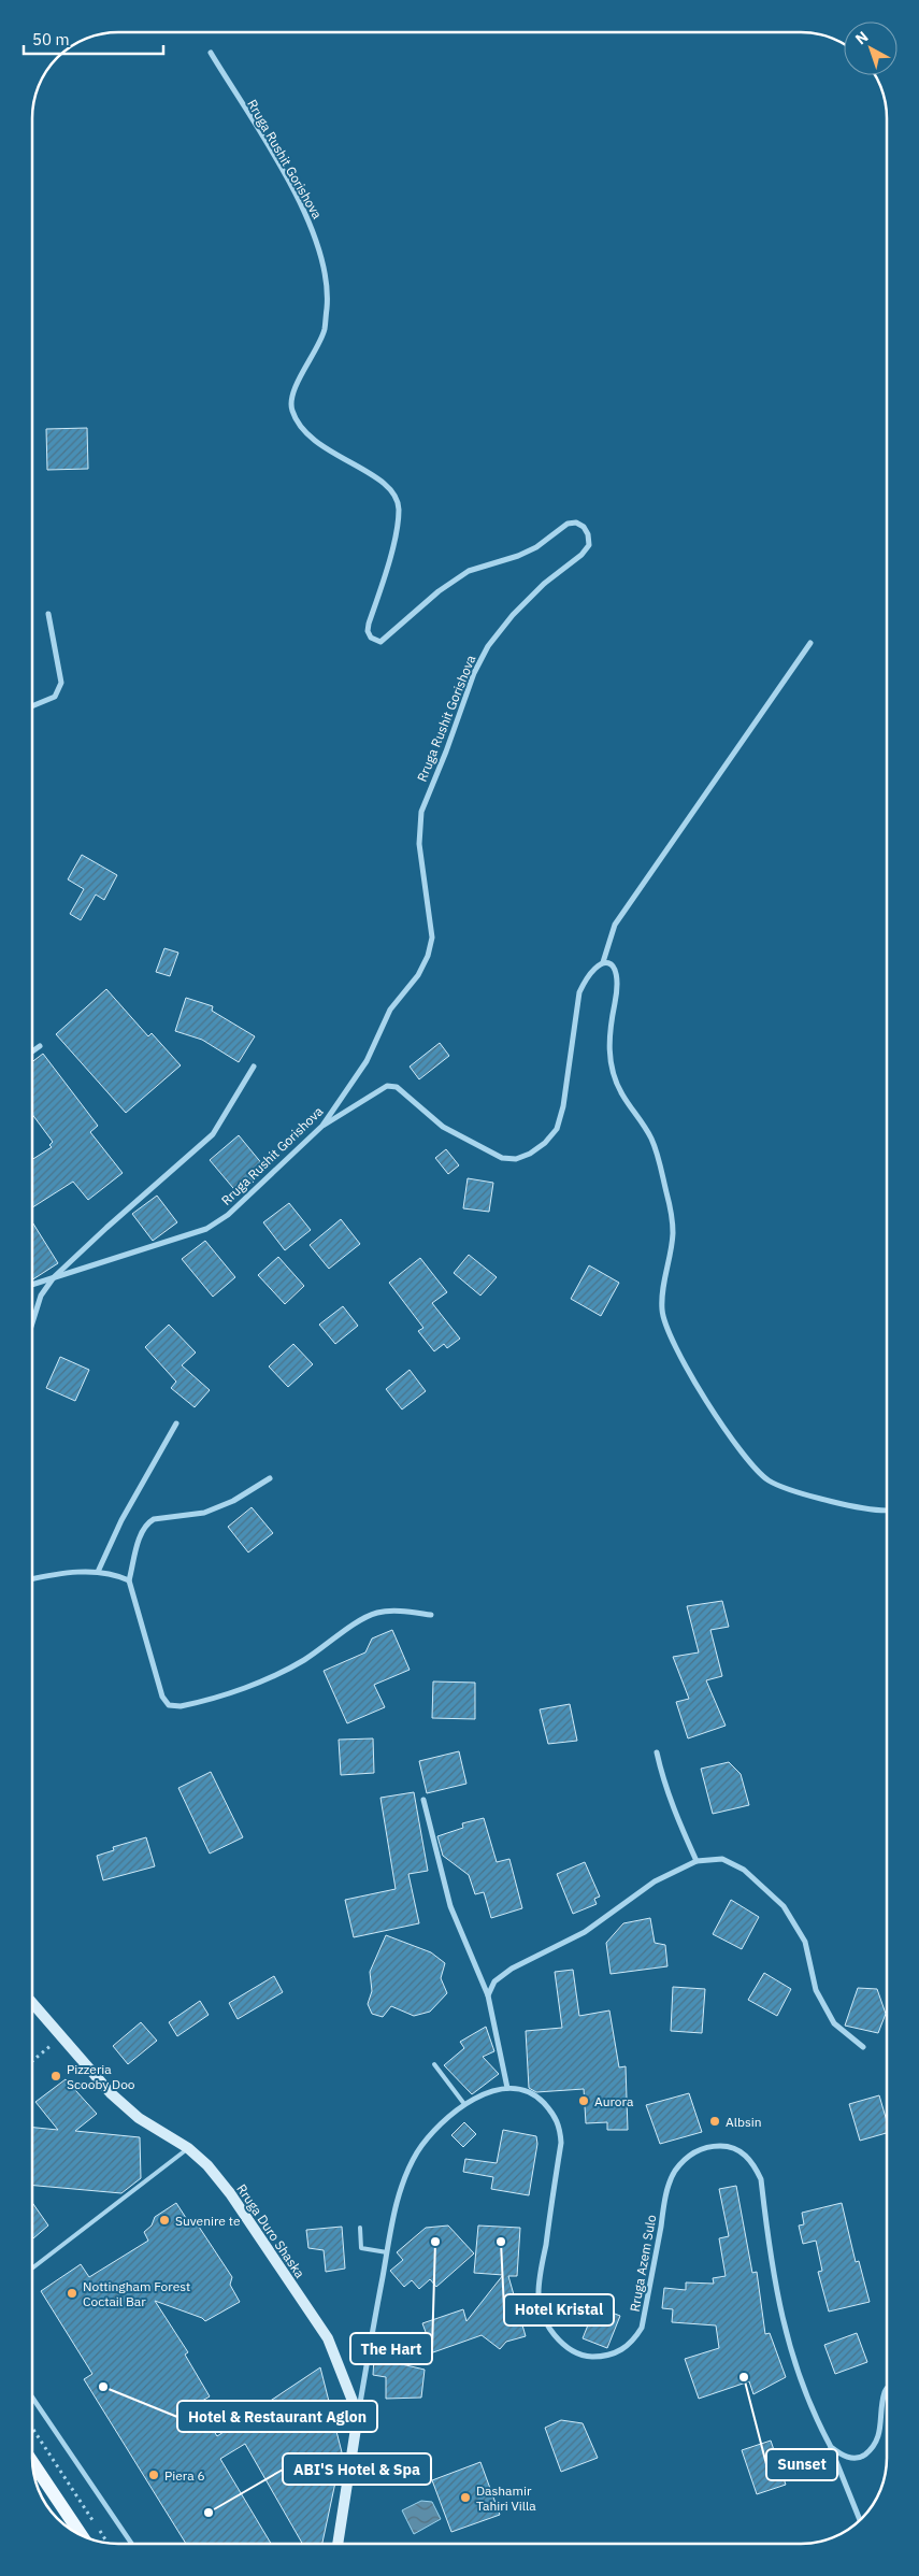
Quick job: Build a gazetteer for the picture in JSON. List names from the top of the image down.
{
  "streets": {
    "main road": ["Rruga Duro Shaska"],
    "street": ["Rruga Rushit Gorishova", "Rruga Azem Sulo"]
  },
  "places": [
    "Pizzeria Scooby Doo",
    "Aurora",
    "Albsin",
    "Suvenire te",
    "The Hart",
    "Hotel Kristal",
    "Nottingham Forest Coctail Bar",
    "Sunset",
    "Hotel & Restaurant Aglon",
    "Piera 6",
    "Dashamir Tahiri Villa",
    "ABI'S Hotel & Spa"
  ],
  "scale_bar": "50 m",
  "north": "top left"
}
